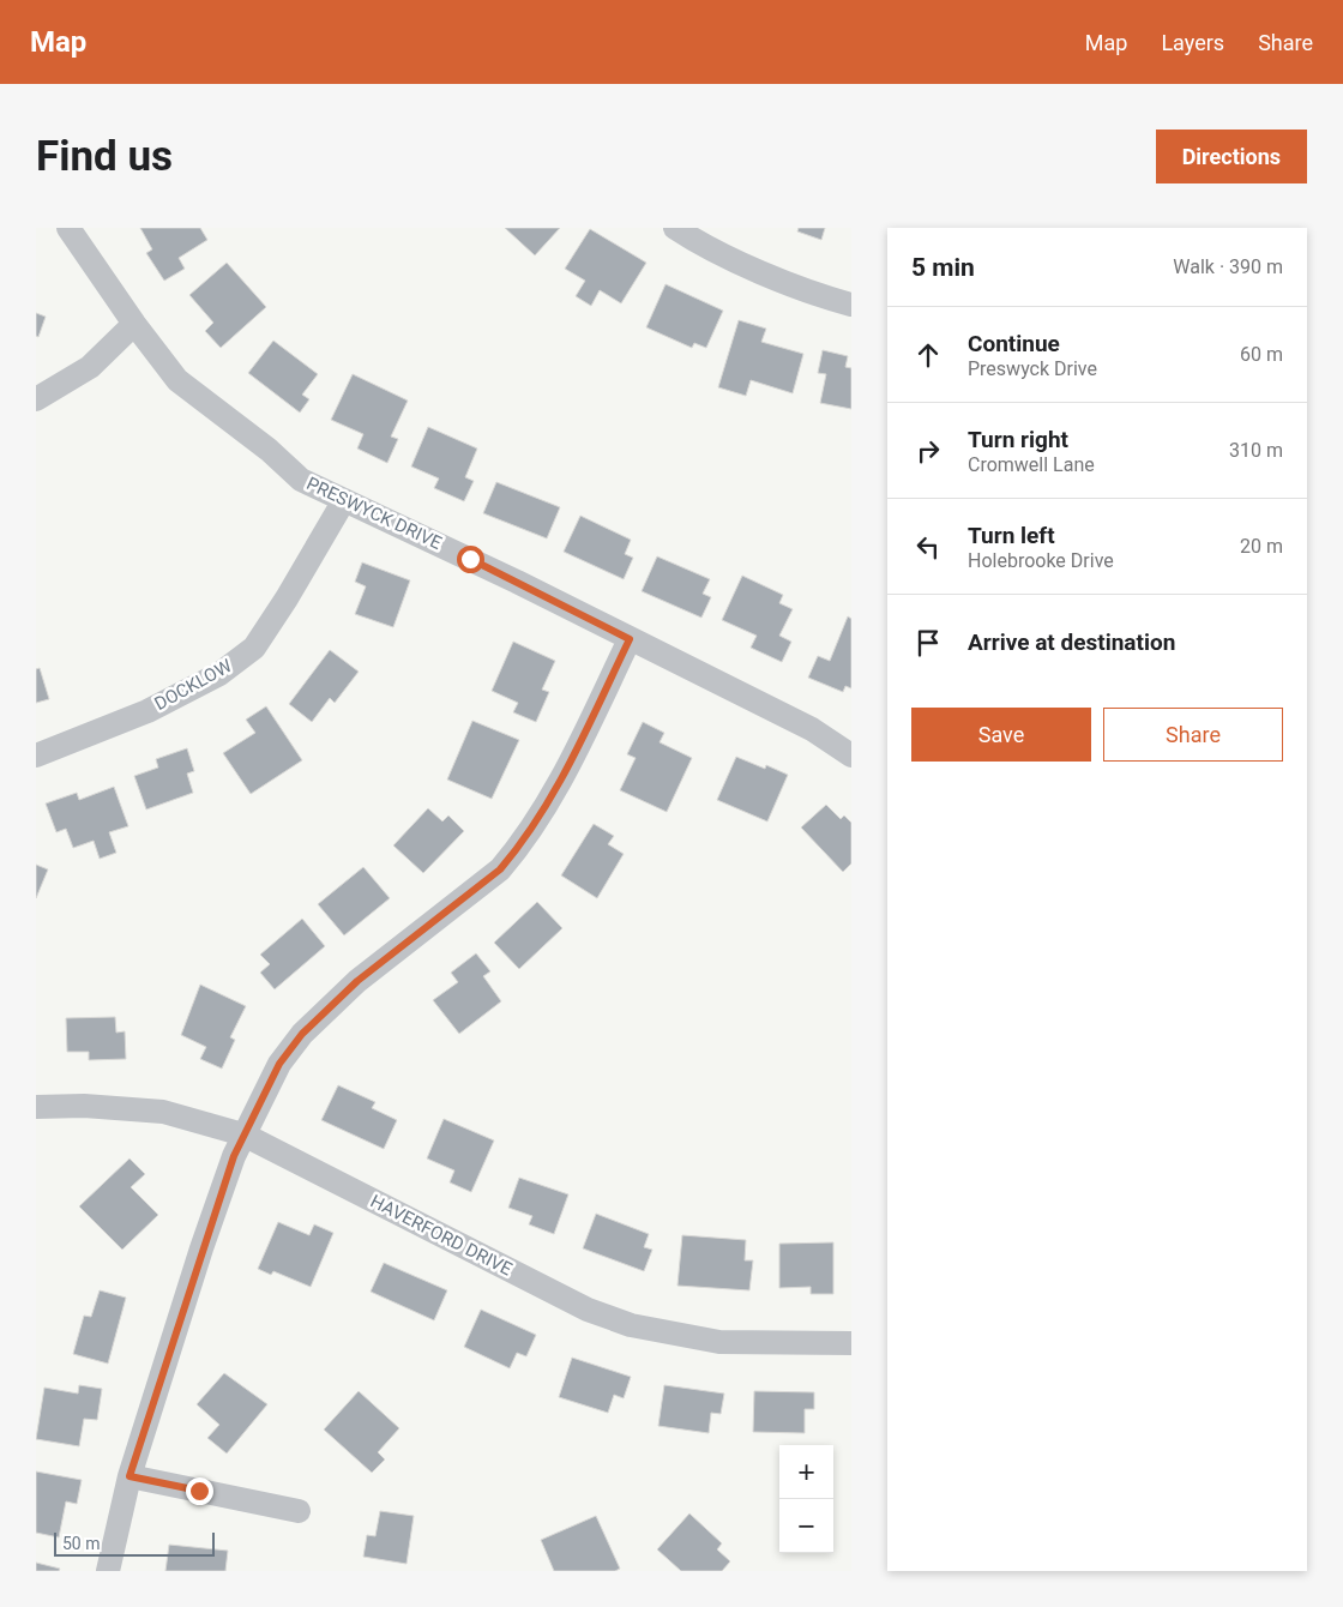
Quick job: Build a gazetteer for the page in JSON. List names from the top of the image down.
{
  "streets": {
    "street": ["PRESWYCK DRIVE", "DOCKLOW", "HAVERFORD DRIVE"]
  },
  "crossings": [
    ["PRESWYCK DRIVE", "DOCKLOW"]
  ],
  "scale_bar": "50 m",
  "page": {
    "header": "Map",
    "nav": ["Map", "Layers", "Share"],
    "buttons": [
      "Directions",
      ["Save", "Share"]
    ],
    "title": "Find us",
    "heading": ["5 min", "Walk · 390 m"],
    "list": [
      ["Continue", "Preswyck Drive", "60 m"],
      ["Turn right", "Cromwell Lane", "310 m"],
      ["Turn left", "Holebrooke Drive", "20 m"],
      "Arrive at destination"
    ],
    "map_buttons": ["+", "−"],
    "scale": "50 m"
  }
}
